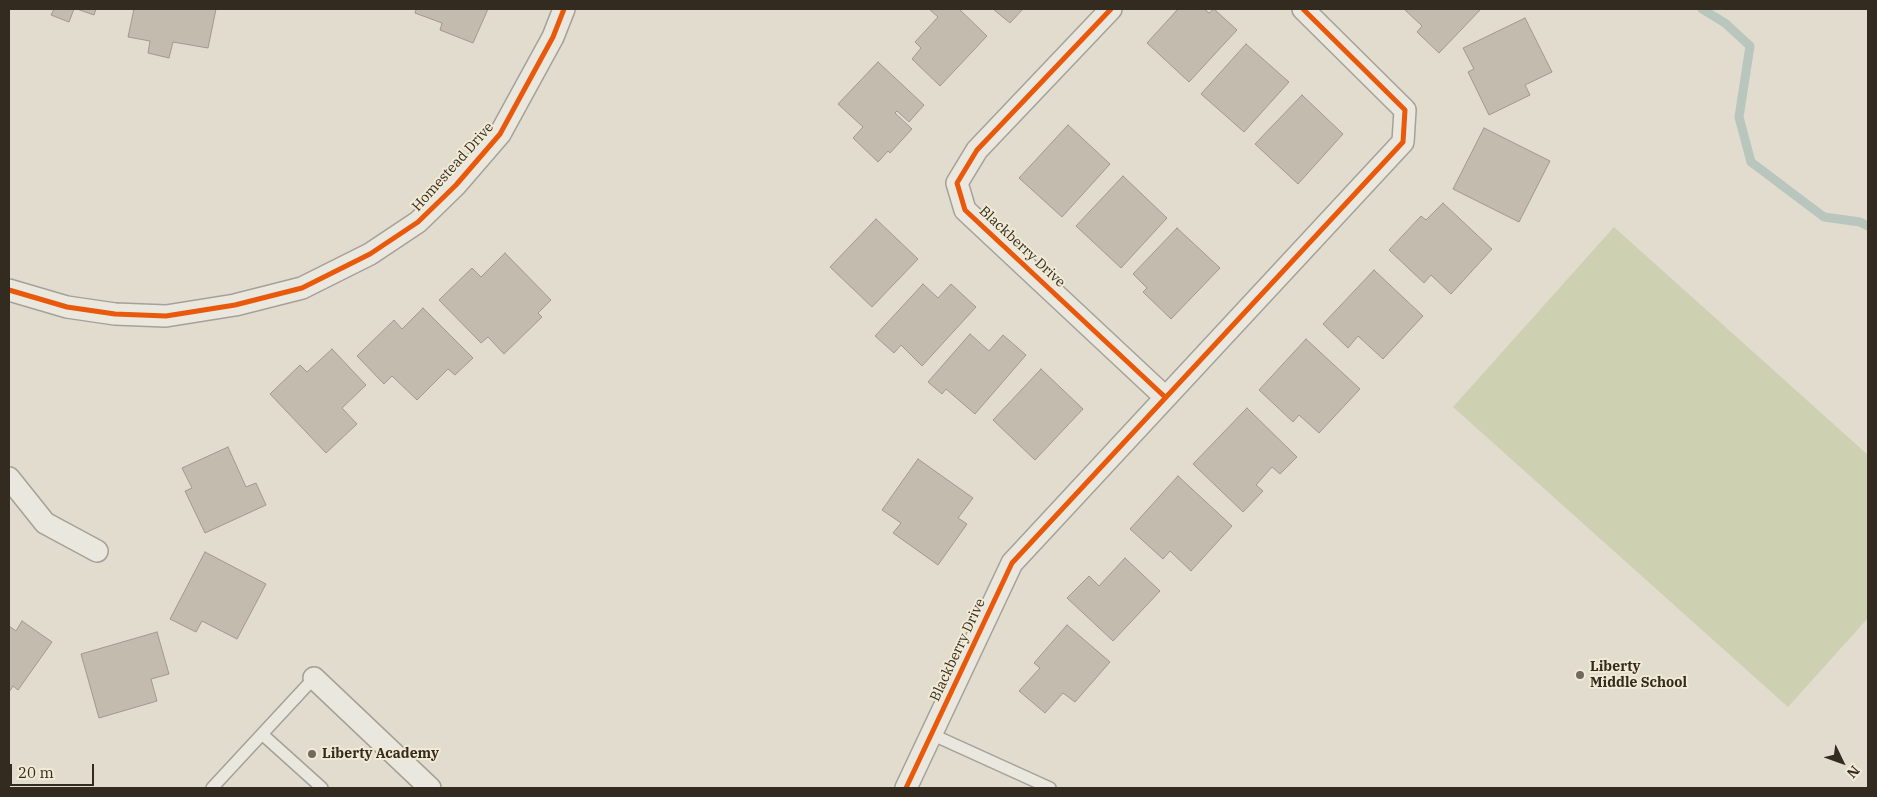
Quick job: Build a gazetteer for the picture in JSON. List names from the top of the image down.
{
  "streets": {
    "street": ["Homestead Drive", "Blackberry Drive"]
  },
  "places": ["Liberty Middle School", "Liberty Academy"],
  "scale_bar": "20 m",
  "north": "bottom right"
}
